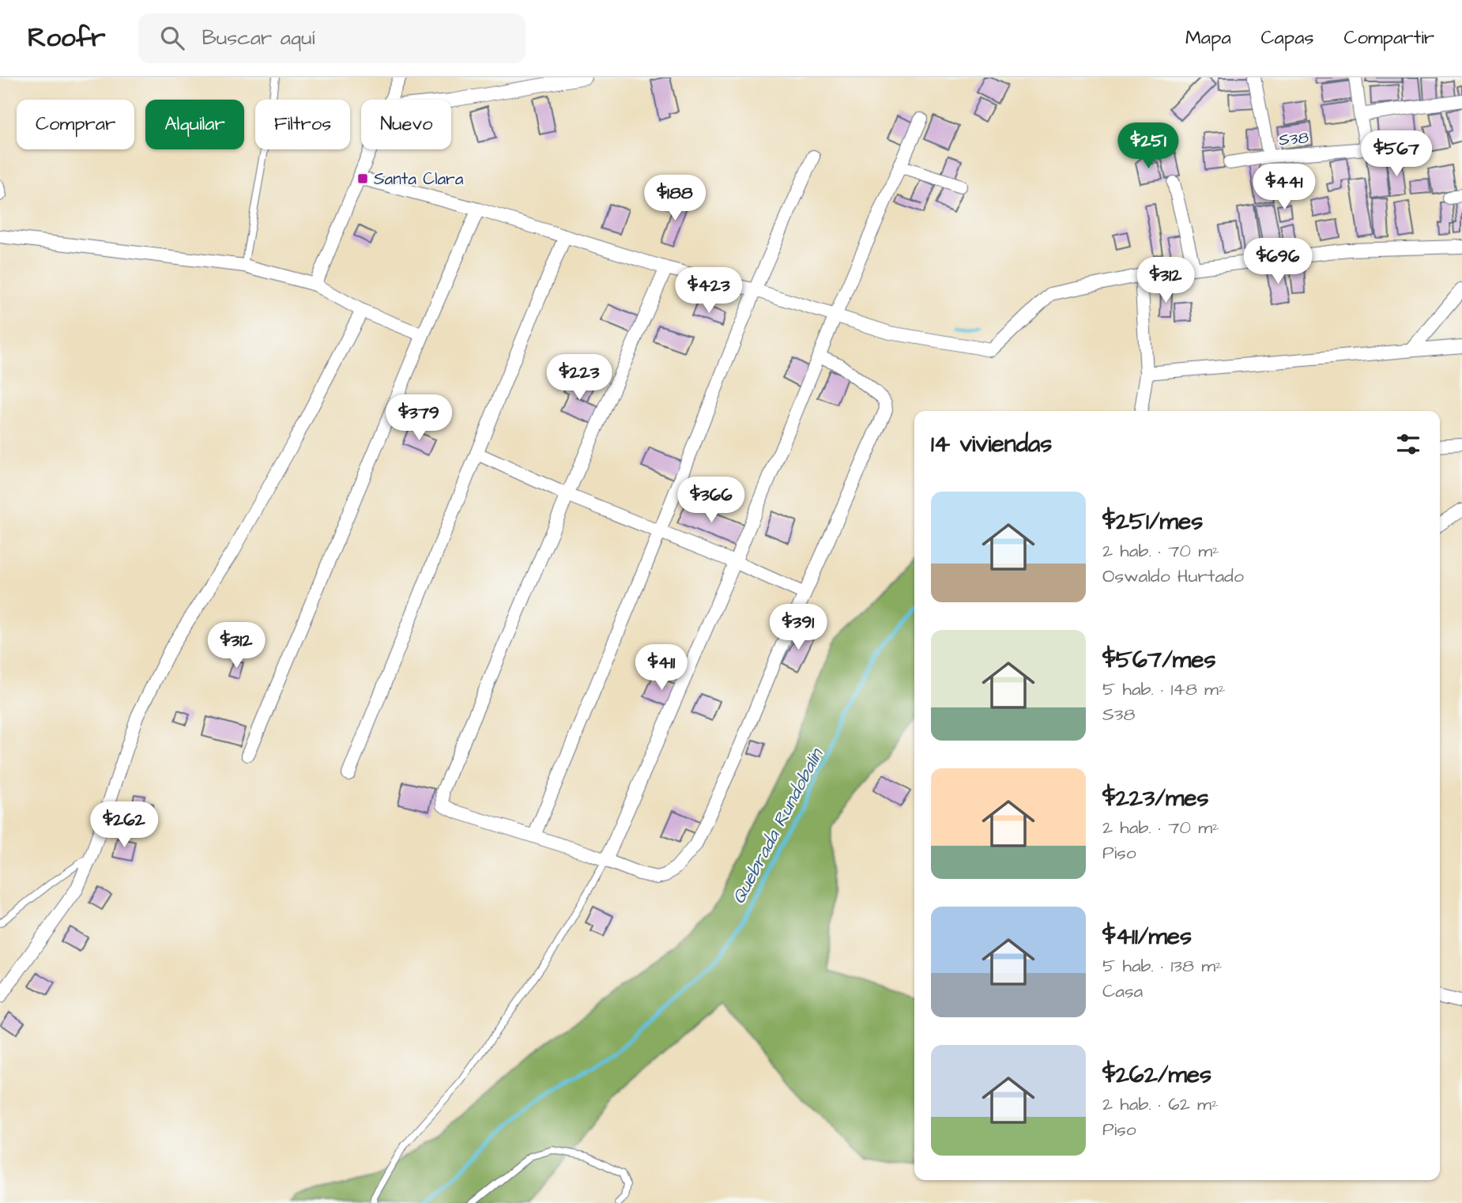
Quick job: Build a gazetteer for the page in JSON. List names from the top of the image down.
{
  "streets": {
    "street": ["S38"]
  },
  "water": ["Quebrada Rundobalin"],
  "places": {
    "transit": ["Santa Clara"]
  },
  "page": {
    "header": "Roofr",
    "search": "Buscar aquí",
    "nav": ["Mapa", "Capas", "Compartir"],
    "chip": [
      "Comprar",
      "Alquilar",
      "Filtros",
      "Nuevo"
    ],
    "price": [
      "$251",
      "$567",
      "$441",
      "$188",
      "$696",
      "$312",
      "$423",
      "$223",
      "$379",
      "$366",
      "$391",
      "$312",
      "$411",
      "$262"
    ],
    "heading": "14 viviendas",
    "list": [
      {
        "name": "$251/mes",
        "note": "2 hab. · 70 m² · Oswaldo Hurtado"
      },
      {
        "name": "$567/mes",
        "note": "5 hab. · 148 m² · S38"
      },
      {
        "name": "$223/mes",
        "note": "2 hab. · 70 m² · Piso"
      },
      {
        "name": "$411/mes",
        "note": "5 hab. · 138 m² · Casa"
      },
      {
        "name": "$262/mes",
        "note": "2 hab. · 62 m² · Piso"
      }
    ]
  }
}
